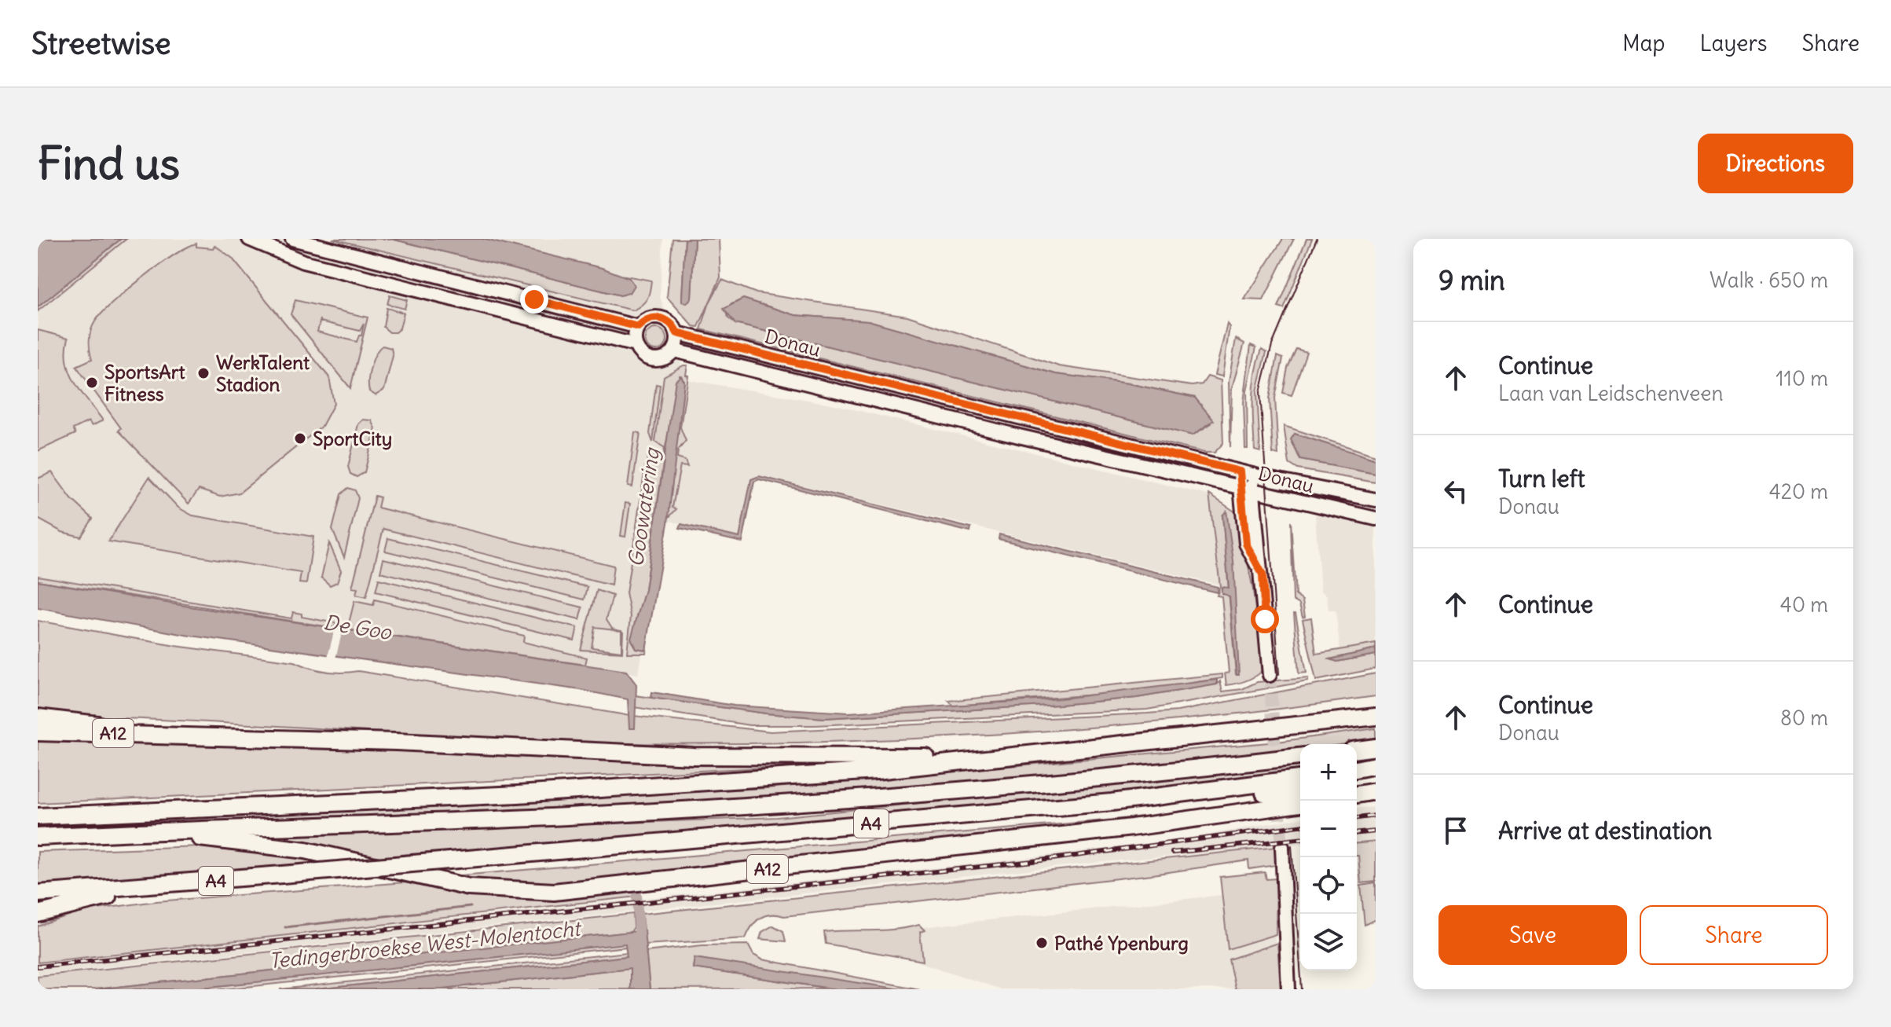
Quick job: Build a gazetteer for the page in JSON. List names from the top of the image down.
{
  "streets": {
    "highway": ["A12", "A4"],
    "main road": ["Donau"]
  },
  "water": ["Goowatering", "De Goo", "Tedingerbroekse West-Molentocht"],
  "places": [
    "WerkTalent Stadion",
    "SportsArt Fitness",
    "SportCity",
    "Pathé Ypenburg"
  ],
  "page": {
    "header": "Streetwise",
    "nav": ["Map", "Layers", "Share"],
    "buttons": [
      "Directions",
      ["Save", "Share"]
    ],
    "title": "Find us",
    "heading": ["9 min", "Walk · 650 m"],
    "list": [
      ["Continue", "Laan van Leidschenveen", "110 m"],
      ["Turn left", "Donau", "420 m"],
      ["Continue", "40 m"],
      ["Continue", "Donau", "80 m"],
      "Arrive at destination"
    ],
    "map_buttons": ["+", "−"]
  }
}
